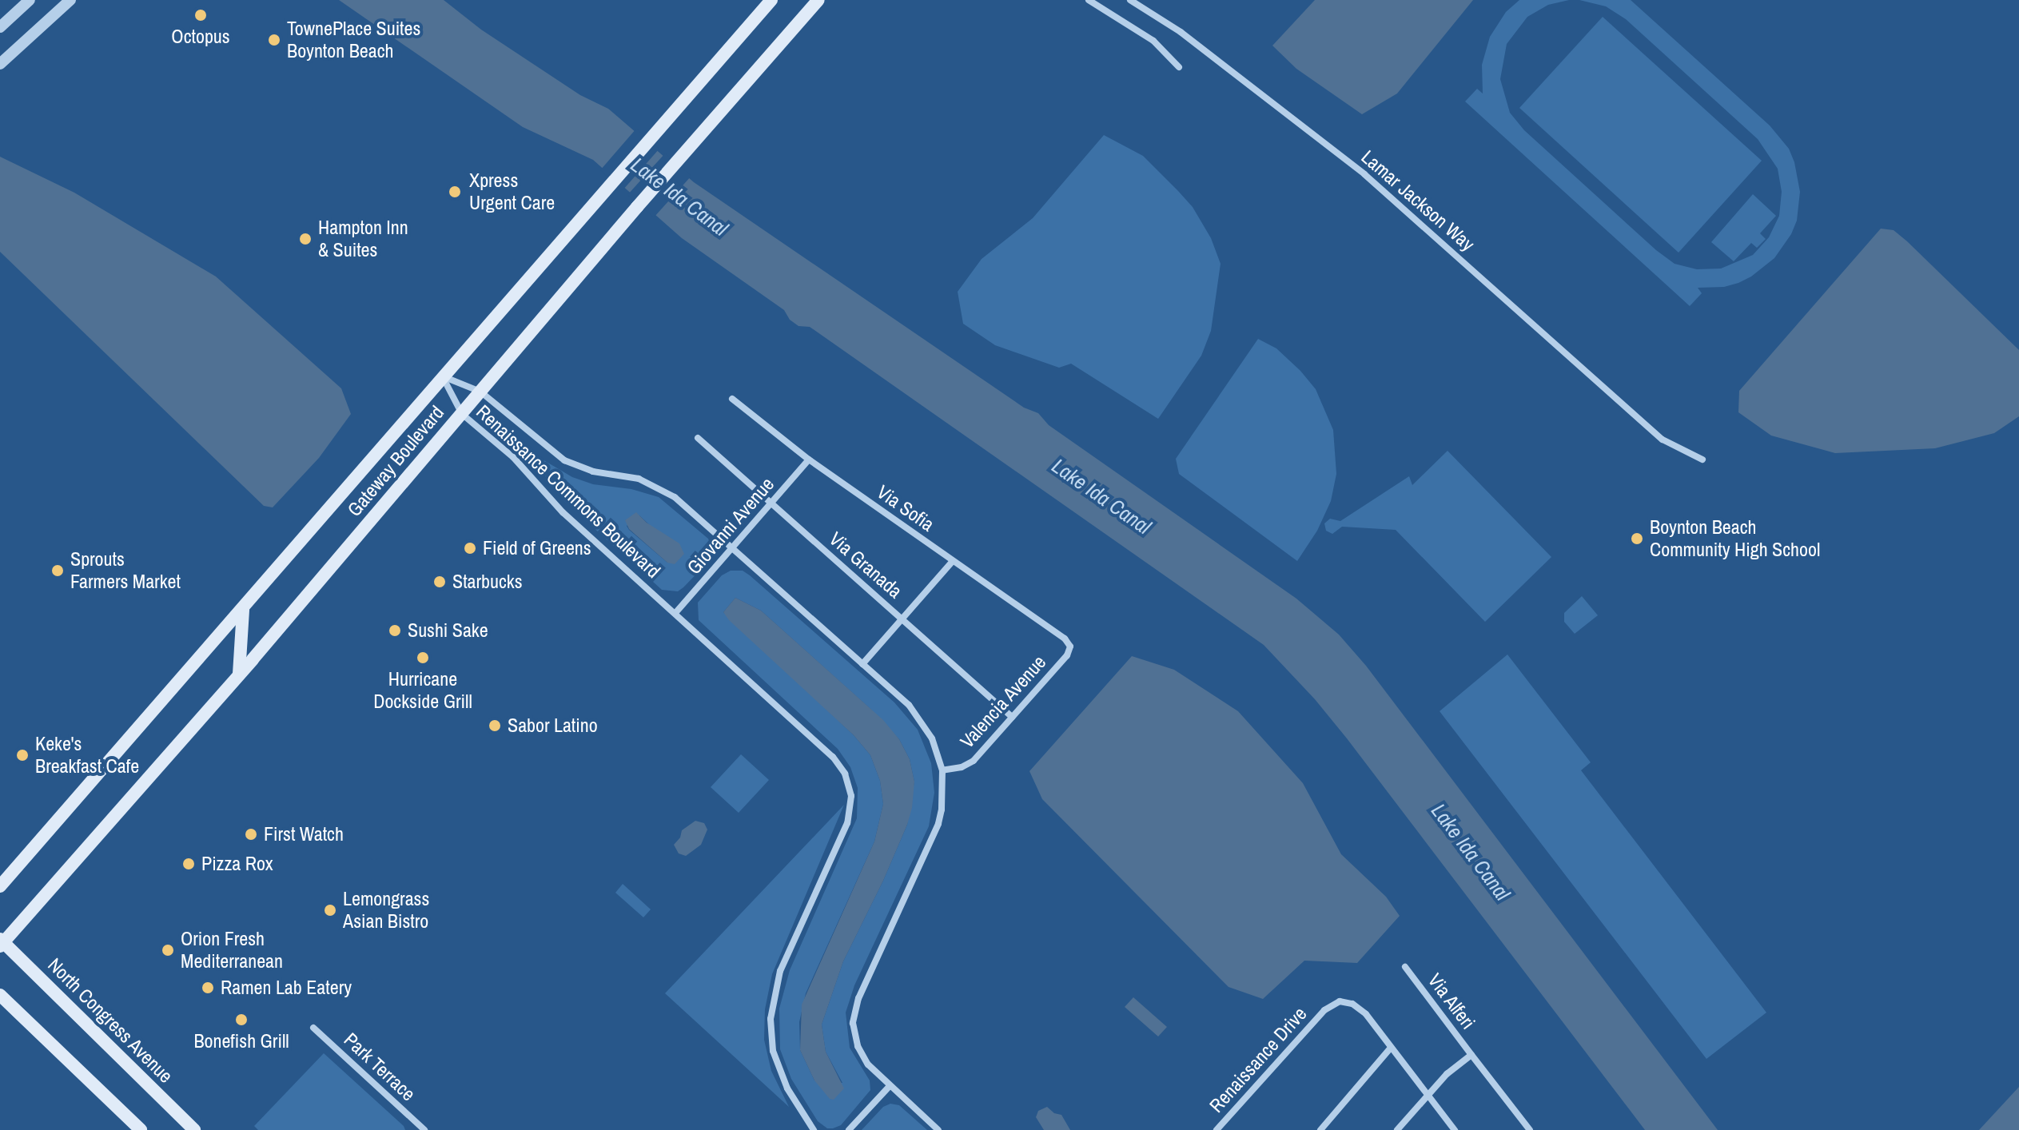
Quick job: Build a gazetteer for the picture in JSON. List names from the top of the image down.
{
  "streets": {
    "main road": ["Gateway Boulevard", "North Congress Avenue"],
    "street": [
      "Lamar Jackson Way",
      "Renaissance Commons Boulevard",
      "Via Sofia",
      "Giovanni Avenue",
      "Via Granada",
      "Valencia Avenue",
      "Via Alferi",
      "Renaissance Drive",
      "Park Terrace"
    ]
  },
  "crossings": [
    ["Gateway Boulevard", "Renaissance Commons Boulevard"],
    ["Gateway Boulevard", "North Congress Avenue"],
    ["Renaissance Commons Boulevard", "Giovanni Avenue"],
    ["Renaissance Commons Boulevard", "Valencia Avenue"],
    ["Via Sofia", "Giovanni Avenue"],
    ["Via Sofia", "Valencia Avenue"],
    ["Giovanni Avenue", "Via Granada"],
    ["Via Granada", "Valencia Avenue"]
  ],
  "water": ["Lake Ida Canal"],
  "places": [
    "Octopus",
    "TownePlace Suites Boynton Beach",
    "Xpress Urgent Care",
    "Hampton Inn & Suites",
    "Boynton Beach Community High School",
    "Field of Greens",
    "Sprouts Farmers Market",
    "Starbucks",
    "Sushi Sake",
    "Hurricane Dockside Grill",
    "Sabor Latino",
    "Keke's Breakfast Cafe",
    "First Watch",
    "Pizza Rox",
    "Lemongrass Asian Bistro",
    "Orion Fresh Mediterranean",
    "Ramen Lab Eatery",
    "Bonefish Grill"
  ]
}
